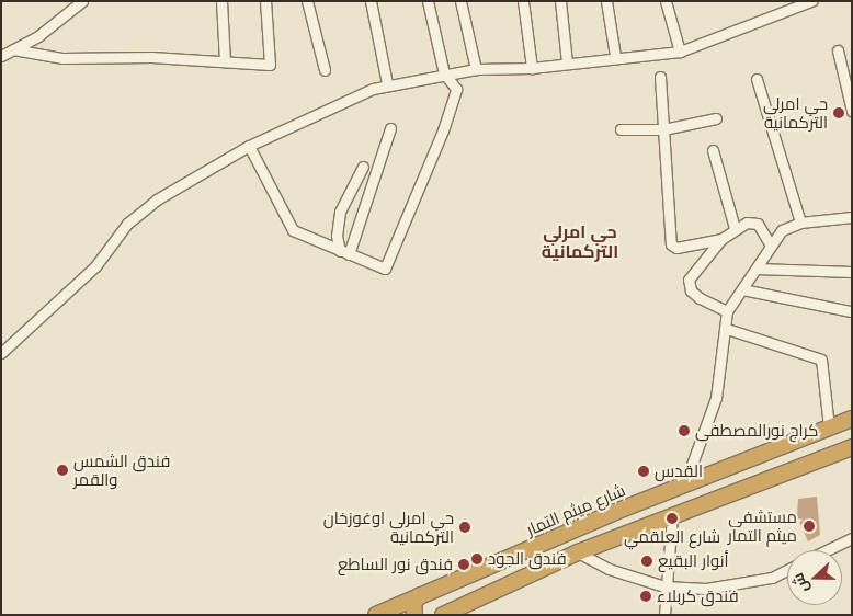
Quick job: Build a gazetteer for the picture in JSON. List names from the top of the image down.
{
  "streets": {
    "highway": ["شارع ميثم التمار"]
  },
  "districts": ["حي امرلي التركمانية"],
  "places": [
    "حي امرلي التركمانية",
    "كراج نورالمصطفى",
    "فندق الشمس والقمر",
    "القدس",
    "شارع العلقمي",
    "مستشفى ميثم التمار",
    "حي امرلي اوغوزخان التركمانية",
    "فندق الجود",
    "أنوار البقيع",
    "فندق نور الساطع",
    "فندق كربلاء"
  ],
  "north": "left"
}
